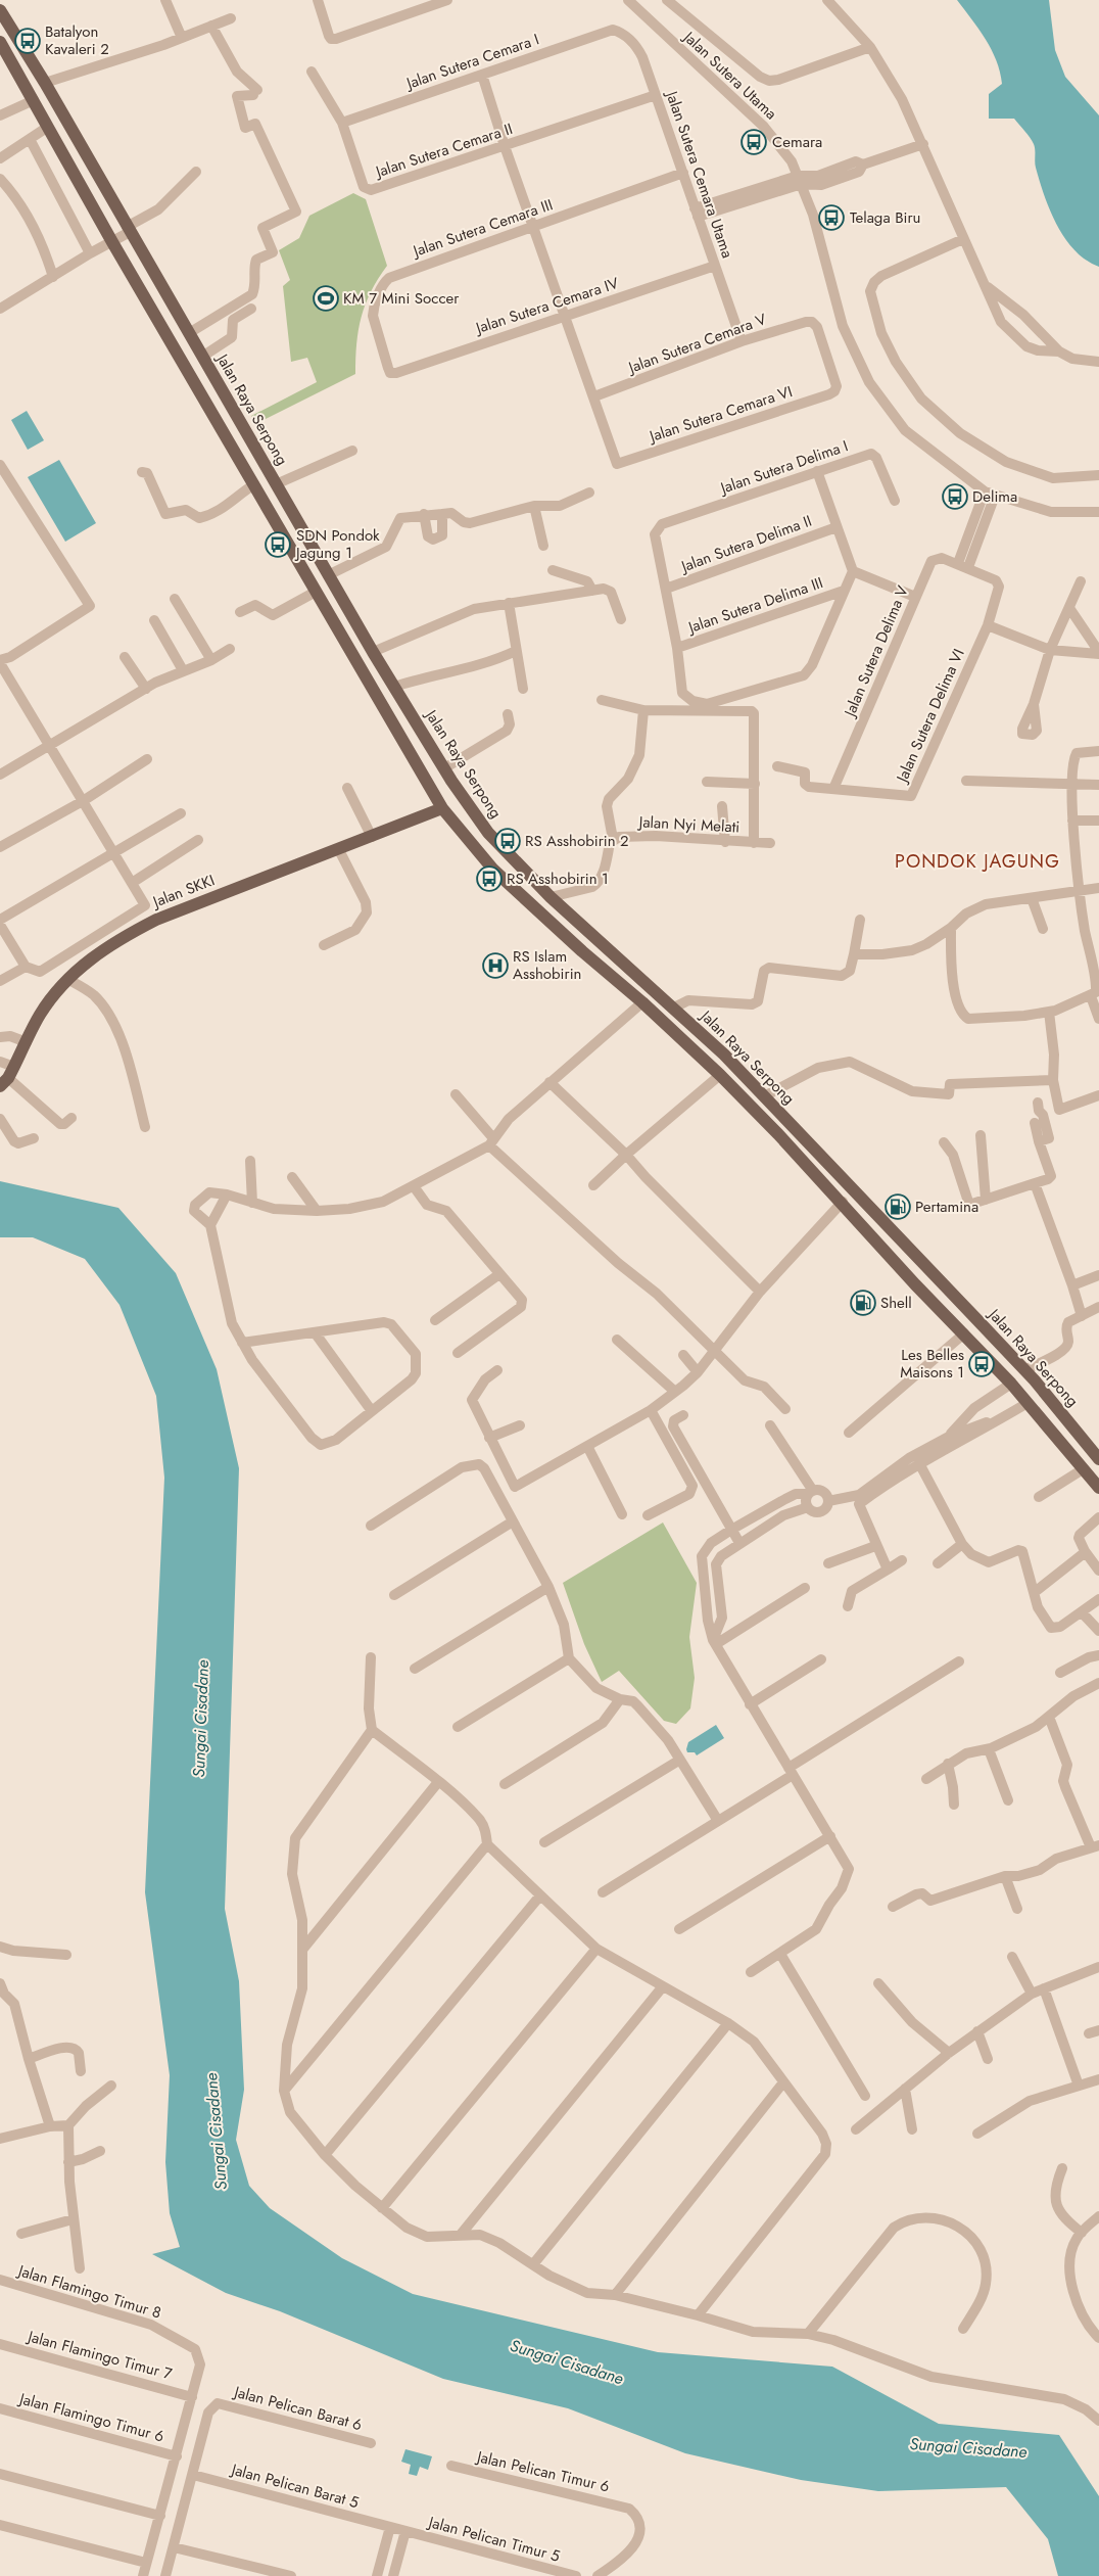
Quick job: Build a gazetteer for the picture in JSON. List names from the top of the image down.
{
  "streets": {
    "main road": ["Jalan Raya Serpong", "Jalan SKKI"],
    "street": [
      "Jalan Sutera Cemara I",
      "Jalan Sutera Utama",
      "Jalan Sutera Cemara II",
      "Jalan Sutera Cemara Utama",
      "Jalan Sutera Cemara III",
      "Jalan Sutera Cemara IV",
      "Jalan Sutera Cemara V",
      "Jalan Sutera Cemara VI",
      "Jalan Sutera Delima I",
      "Jalan Sutera Delima II",
      "Jalan Sutera Delima III",
      "Jalan Sutera Delima V",
      "Jalan Sutera Delima VI",
      "Jalan Nyi Melati",
      "Jalan Flamingo Timur 8",
      "Jalan Flamingo Timur 7",
      "Jalan Pelican Barat 6",
      "Jalan Flamingo Timur 6",
      "Jalan Pelican Timur 6",
      "Jalan Pelican Barat 5",
      "Jalan Pelican Timur 5"
    ]
  },
  "crossings": [
    ["Jalan Sutera Cemara I", "Jalan Sutera Cemara II"],
    ["Jalan Sutera Cemara I", "Jalan Sutera Cemara Utama"],
    ["Jalan Sutera Cemara II", "Jalan Sutera Cemara Utama"],
    ["Jalan Sutera Cemara Utama", "Jalan Sutera Cemara III"],
    ["Jalan Sutera Cemara Utama", "Jalan Sutera Cemara IV"],
    ["Jalan Sutera Cemara Utama", "Jalan Sutera Cemara V"],
    ["Jalan Sutera Cemara III", "Jalan Sutera Cemara IV"],
    ["Jalan Sutera Cemara V", "Jalan Sutera Cemara VI"],
    ["Jalan Raya Serpong", "Jalan SKKI"],
    ["Jalan Sutera Delima I", "Jalan Sutera Delima II"],
    ["Jalan Sutera Delima V", "Jalan Sutera Delima VI"],
    ["Jalan Flamingo Timur 8", "Jalan Flamingo Timur 7"],
    ["Jalan Pelican Barat 6", "Jalan Pelican Barat 5"],
    ["Jalan Pelican Barat 5", "Jalan Pelican Timur 5"]
  ],
  "districts": ["PONDOK JAGUNG"],
  "water": ["Sungai Cisadane"],
  "places": {
    "bus stop": [
      "Batalyon Kavaleri 2",
      "Cemara",
      "Telaga Biru",
      "Delima",
      "SDN Pondok Jagung 1",
      "RS Asshobirin 2",
      "RS Asshobirin 1",
      "Les Belles Maisons 1"
    ],
    "sports": ["KM 7 Mini Soccer"],
    "hospital": ["RS Islam Asshobirin"],
    "fuel station": ["Pertamina", "Shell"]
  }
}
